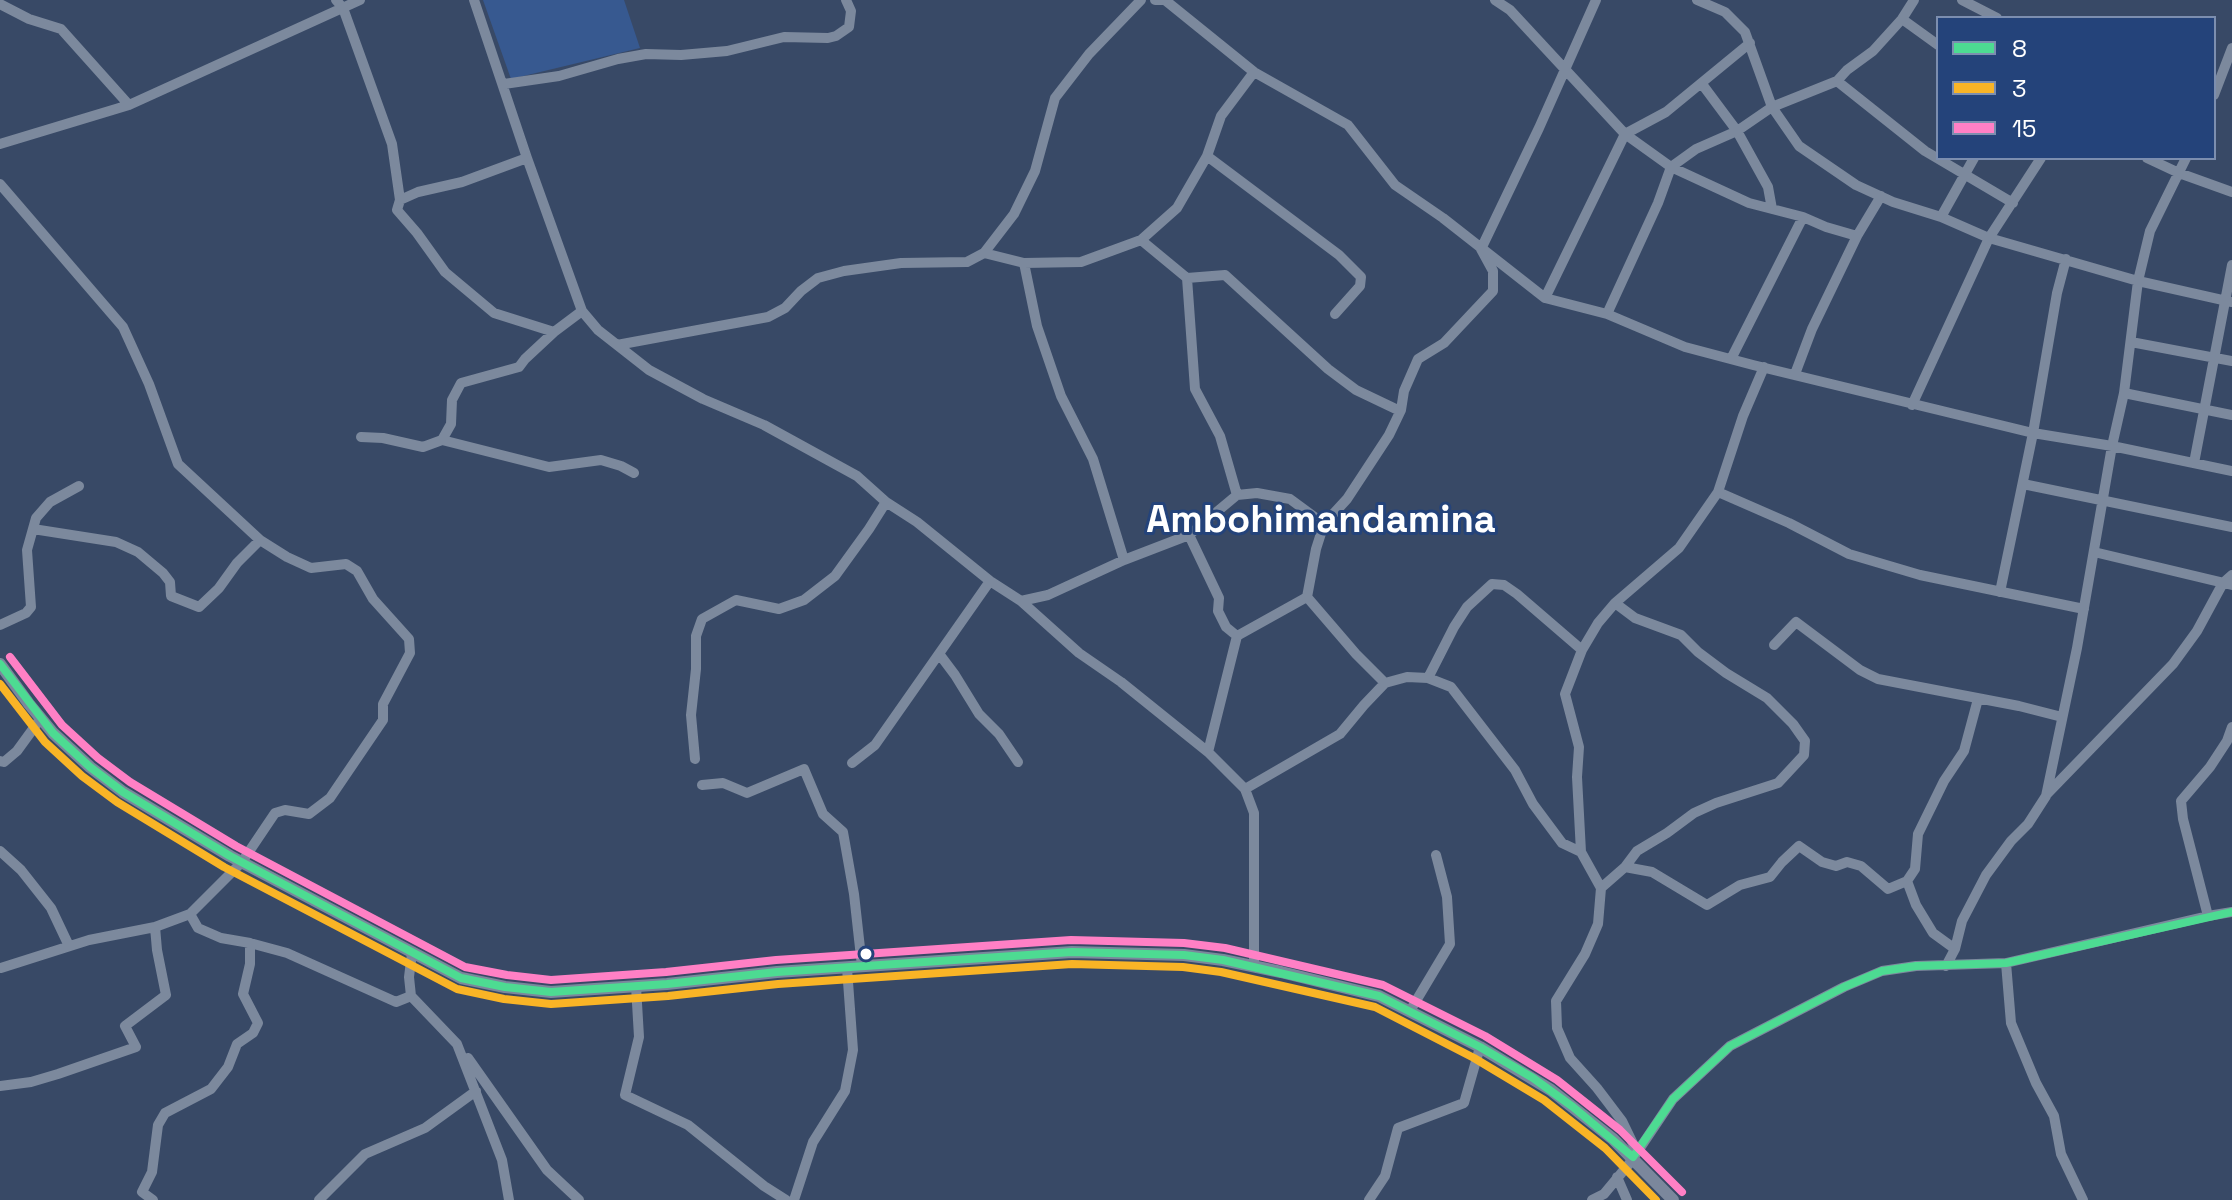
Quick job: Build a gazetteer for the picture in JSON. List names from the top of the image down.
{
  "districts": ["Ambohimandamina"],
  "lines": ["transit line 15", "transit line 8", "transit line 3"],
  "legend": ["8", "3", "15"]
}
